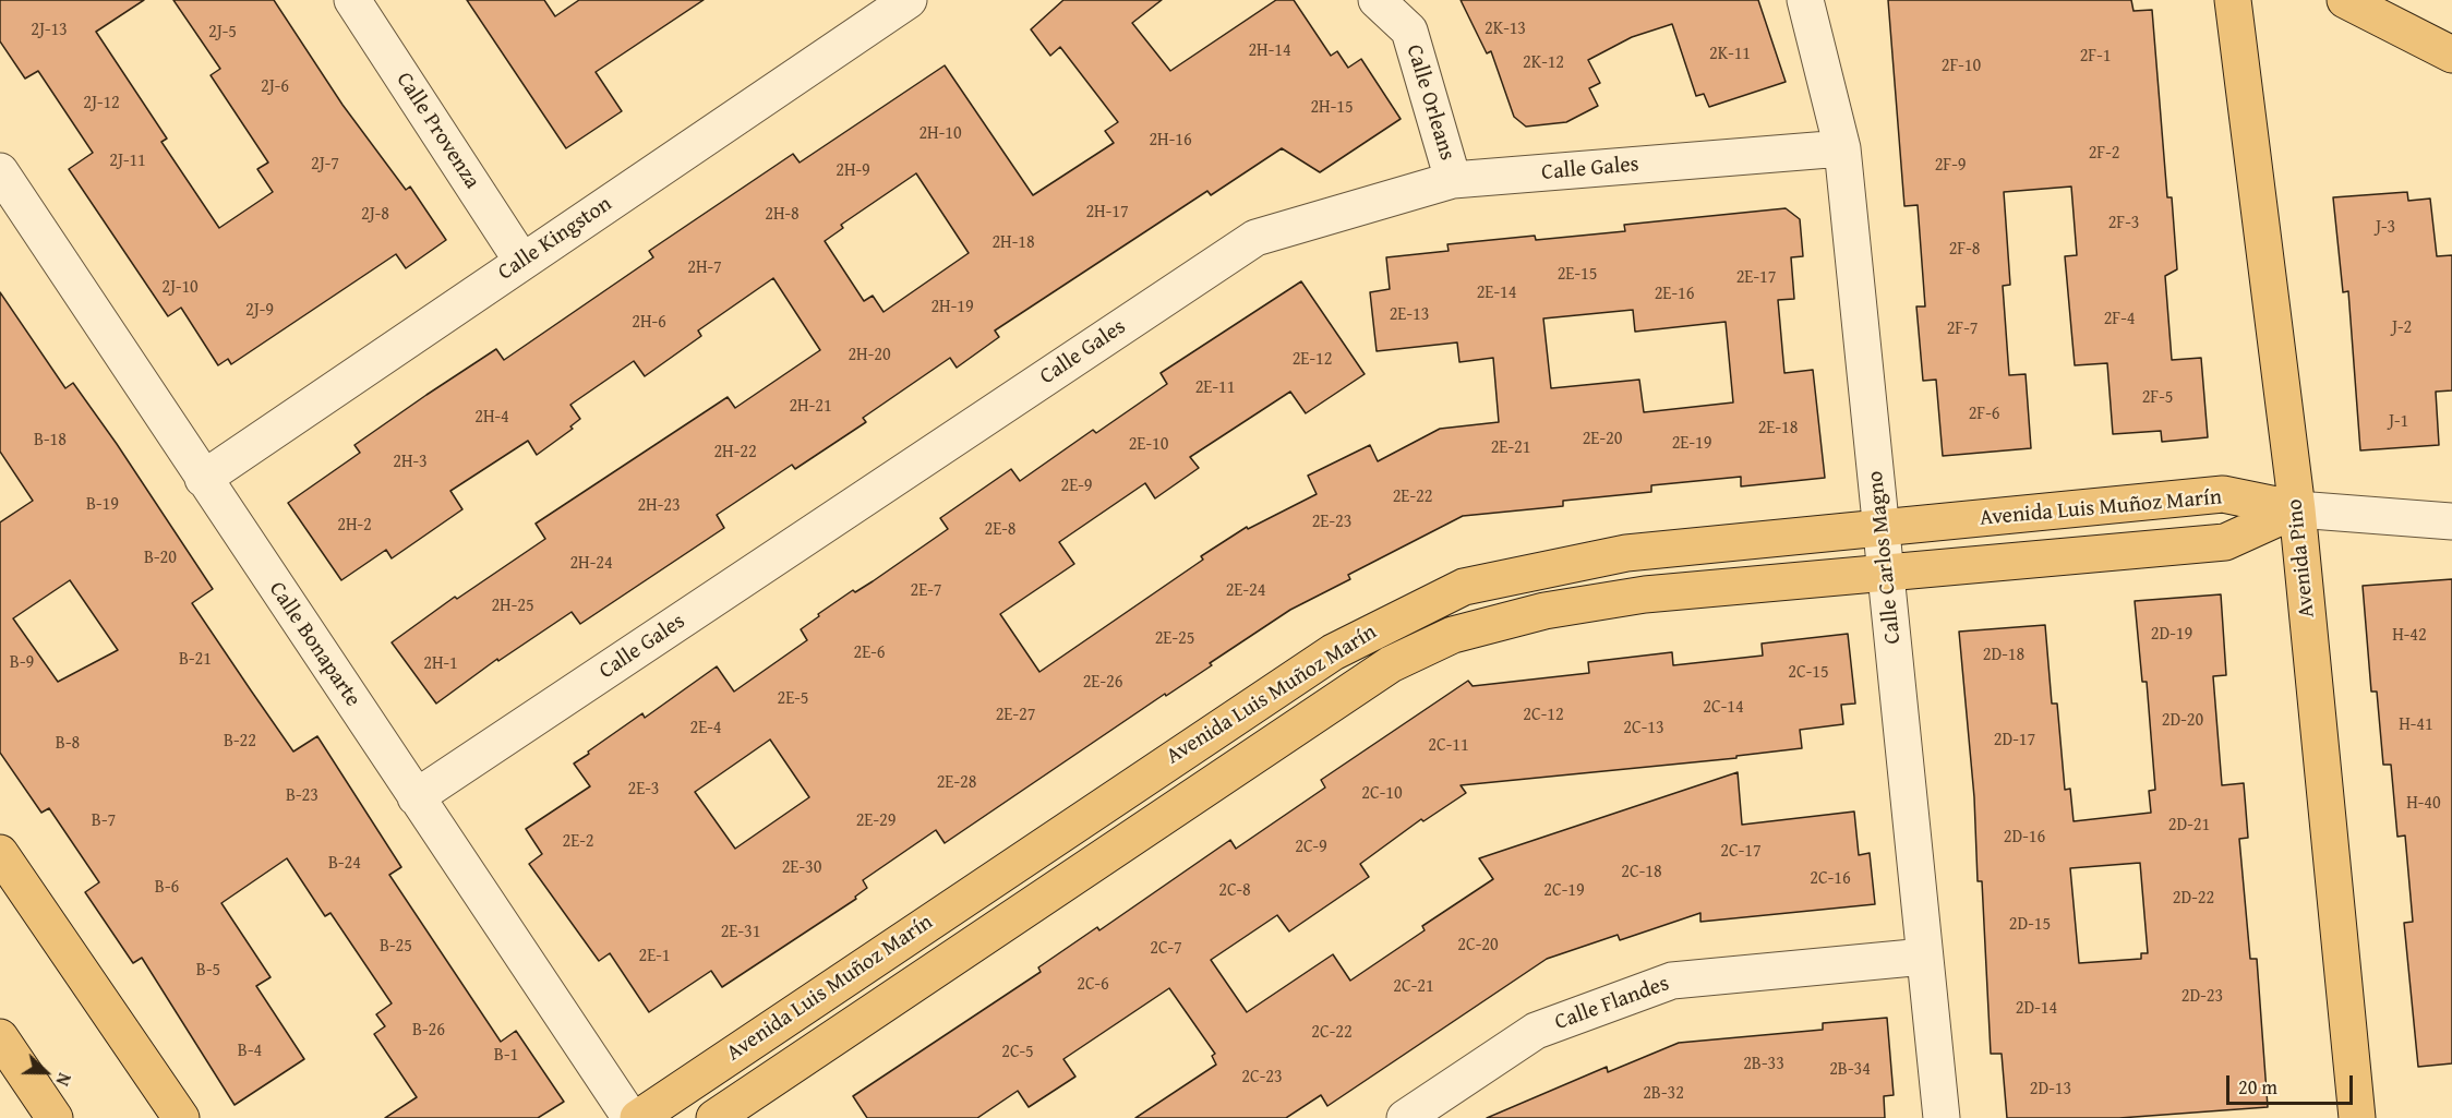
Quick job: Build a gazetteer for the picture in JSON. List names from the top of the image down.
{
  "streets": {
    "main road": ["Avenida Luis Muñoz Marín", "Avenida Pino"],
    "street": [
      "Calle Orleans",
      "Calle Provenza",
      "Calle Gales",
      "Calle Kingston",
      "Calle Carlos Magno",
      "Calle Bonaparte",
      "Calle Flandes"
    ]
  },
  "crossings": [
    ["Calle Orleans", "Calle Gales"],
    ["Calle Provenza", "Calle Kingston"],
    ["Calle Gales", "Calle Carlos Magno"],
    ["Calle Gales", "Calle Bonaparte"],
    ["Calle Kingston", "Calle Bonaparte"],
    ["Avenida Luis Muñoz Marín", "Calle Carlos Magno"],
    ["Avenida Luis Muñoz Marín", "Avenida Pino"],
    ["Calle Carlos Magno", "Calle Flandes"]
  ],
  "house_numbers": [
    "2K-13",
    "2J-13",
    "2J-5",
    "2H-14",
    "2K-11",
    "2F-1",
    "2K-12",
    "2F-10",
    "2J-6",
    "2J-12",
    "2H-15",
    "2H-10",
    "2H-16",
    "2F-2",
    "2J-11",
    "2J-7",
    "2F-9",
    "2H-9",
    "2H-17",
    "2J-8",
    "2H-8",
    "2F-3",
    "J-3",
    "2H-18",
    "2F-8",
    "2H-7",
    "2E-15",
    "2E-17",
    "2J-10",
    "2E-14",
    "2E-16",
    "2H-19",
    "2J-9",
    "2E-13",
    "2F-4",
    "2H-6",
    "J-2",
    "2F-7",
    "2H-20",
    "2E-12",
    "2E-11",
    "2F-5",
    "2H-21",
    "2F-6",
    "2H-4",
    "J-1",
    "2E-18",
    "2E-20",
    "B-18",
    "2E-19",
    "2E-10",
    "2E-21",
    "2H-22",
    "2H-3",
    "2E-9",
    "2E-22",
    "B-19",
    "2H-23",
    "2E-23",
    "2H-2",
    "2E-8",
    "B-20",
    "2H-24",
    "2E-7",
    "2E-24",
    "2H-25",
    "2D-19",
    "H-42",
    "2E-25",
    "2E-6",
    "2D-18",
    "B-21",
    "B-9",
    "2H-1",
    "2C-15",
    "2E-26",
    "2E-5",
    "2C-14",
    "2E-27",
    "2C-12",
    "2D-20",
    "H-41",
    "2E-4",
    "2C-13",
    "2D-17",
    "B-22",
    "B-8",
    "2C-11",
    "2E-28",
    "2E-3",
    "2C-10",
    "B-23",
    "H-40",
    "B-7",
    "2E-29",
    "2D-21",
    "2D-16",
    "2E-2",
    "2C-9",
    "2C-17",
    "B-24",
    "2E-30",
    "2C-18",
    "2C-16",
    "B-6",
    "2C-8",
    "2C-19",
    "2D-22",
    "2D-15",
    "2E-31",
    "2C-20",
    "B-25",
    "2C-7",
    "2E-1",
    "B-5",
    "2C-6",
    "2C-21",
    "2D-23",
    "2D-14",
    "B-26",
    "2C-22",
    "B-4",
    "2C-5",
    "B-1",
    "2B-33",
    "2B-34",
    "2C-23",
    "2D-13",
    "2B-32"
  ],
  "scale_bar": "20 m",
  "north": "right"
}
